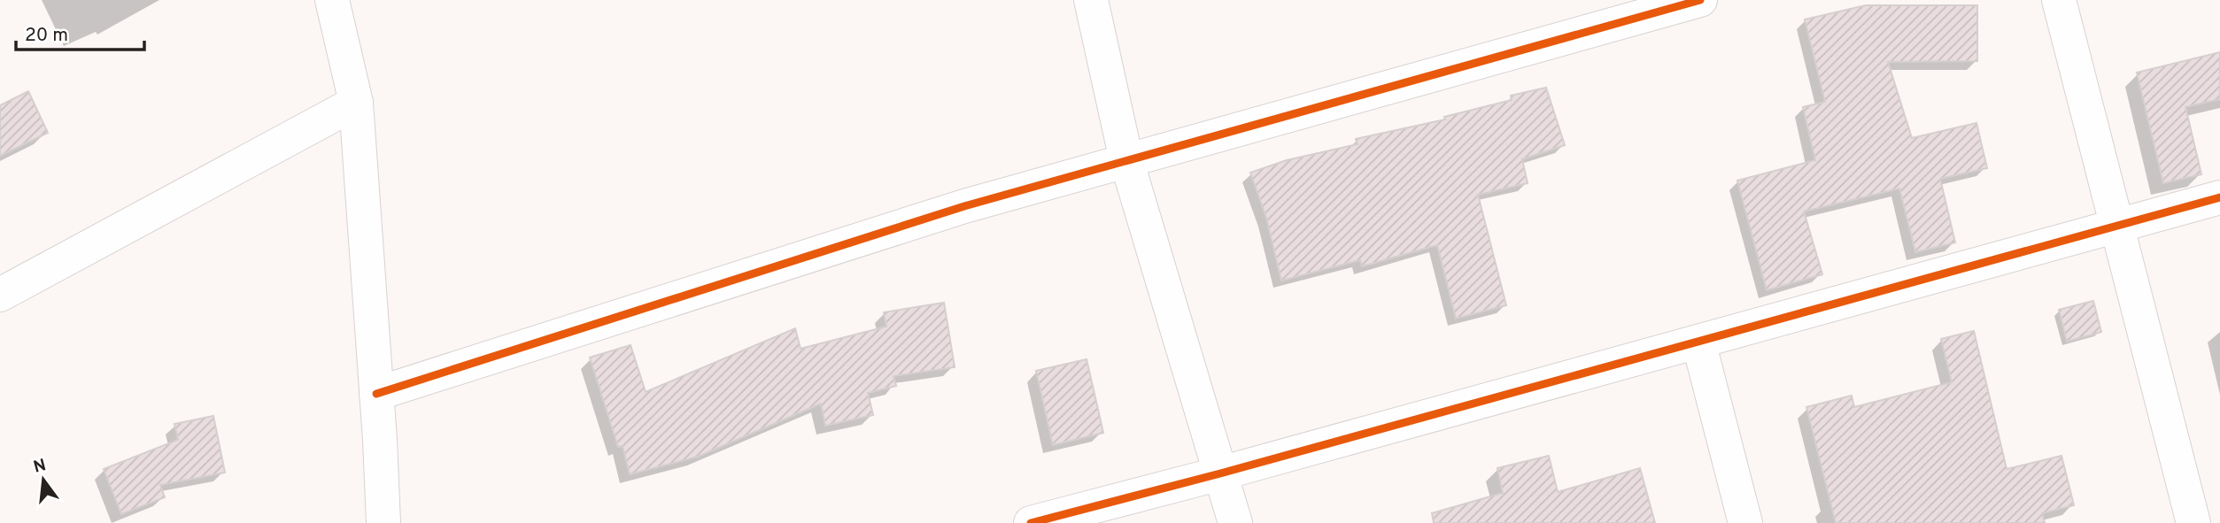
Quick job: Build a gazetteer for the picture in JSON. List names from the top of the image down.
{
  "scale_bar": "20 m",
  "north": "top"
}
